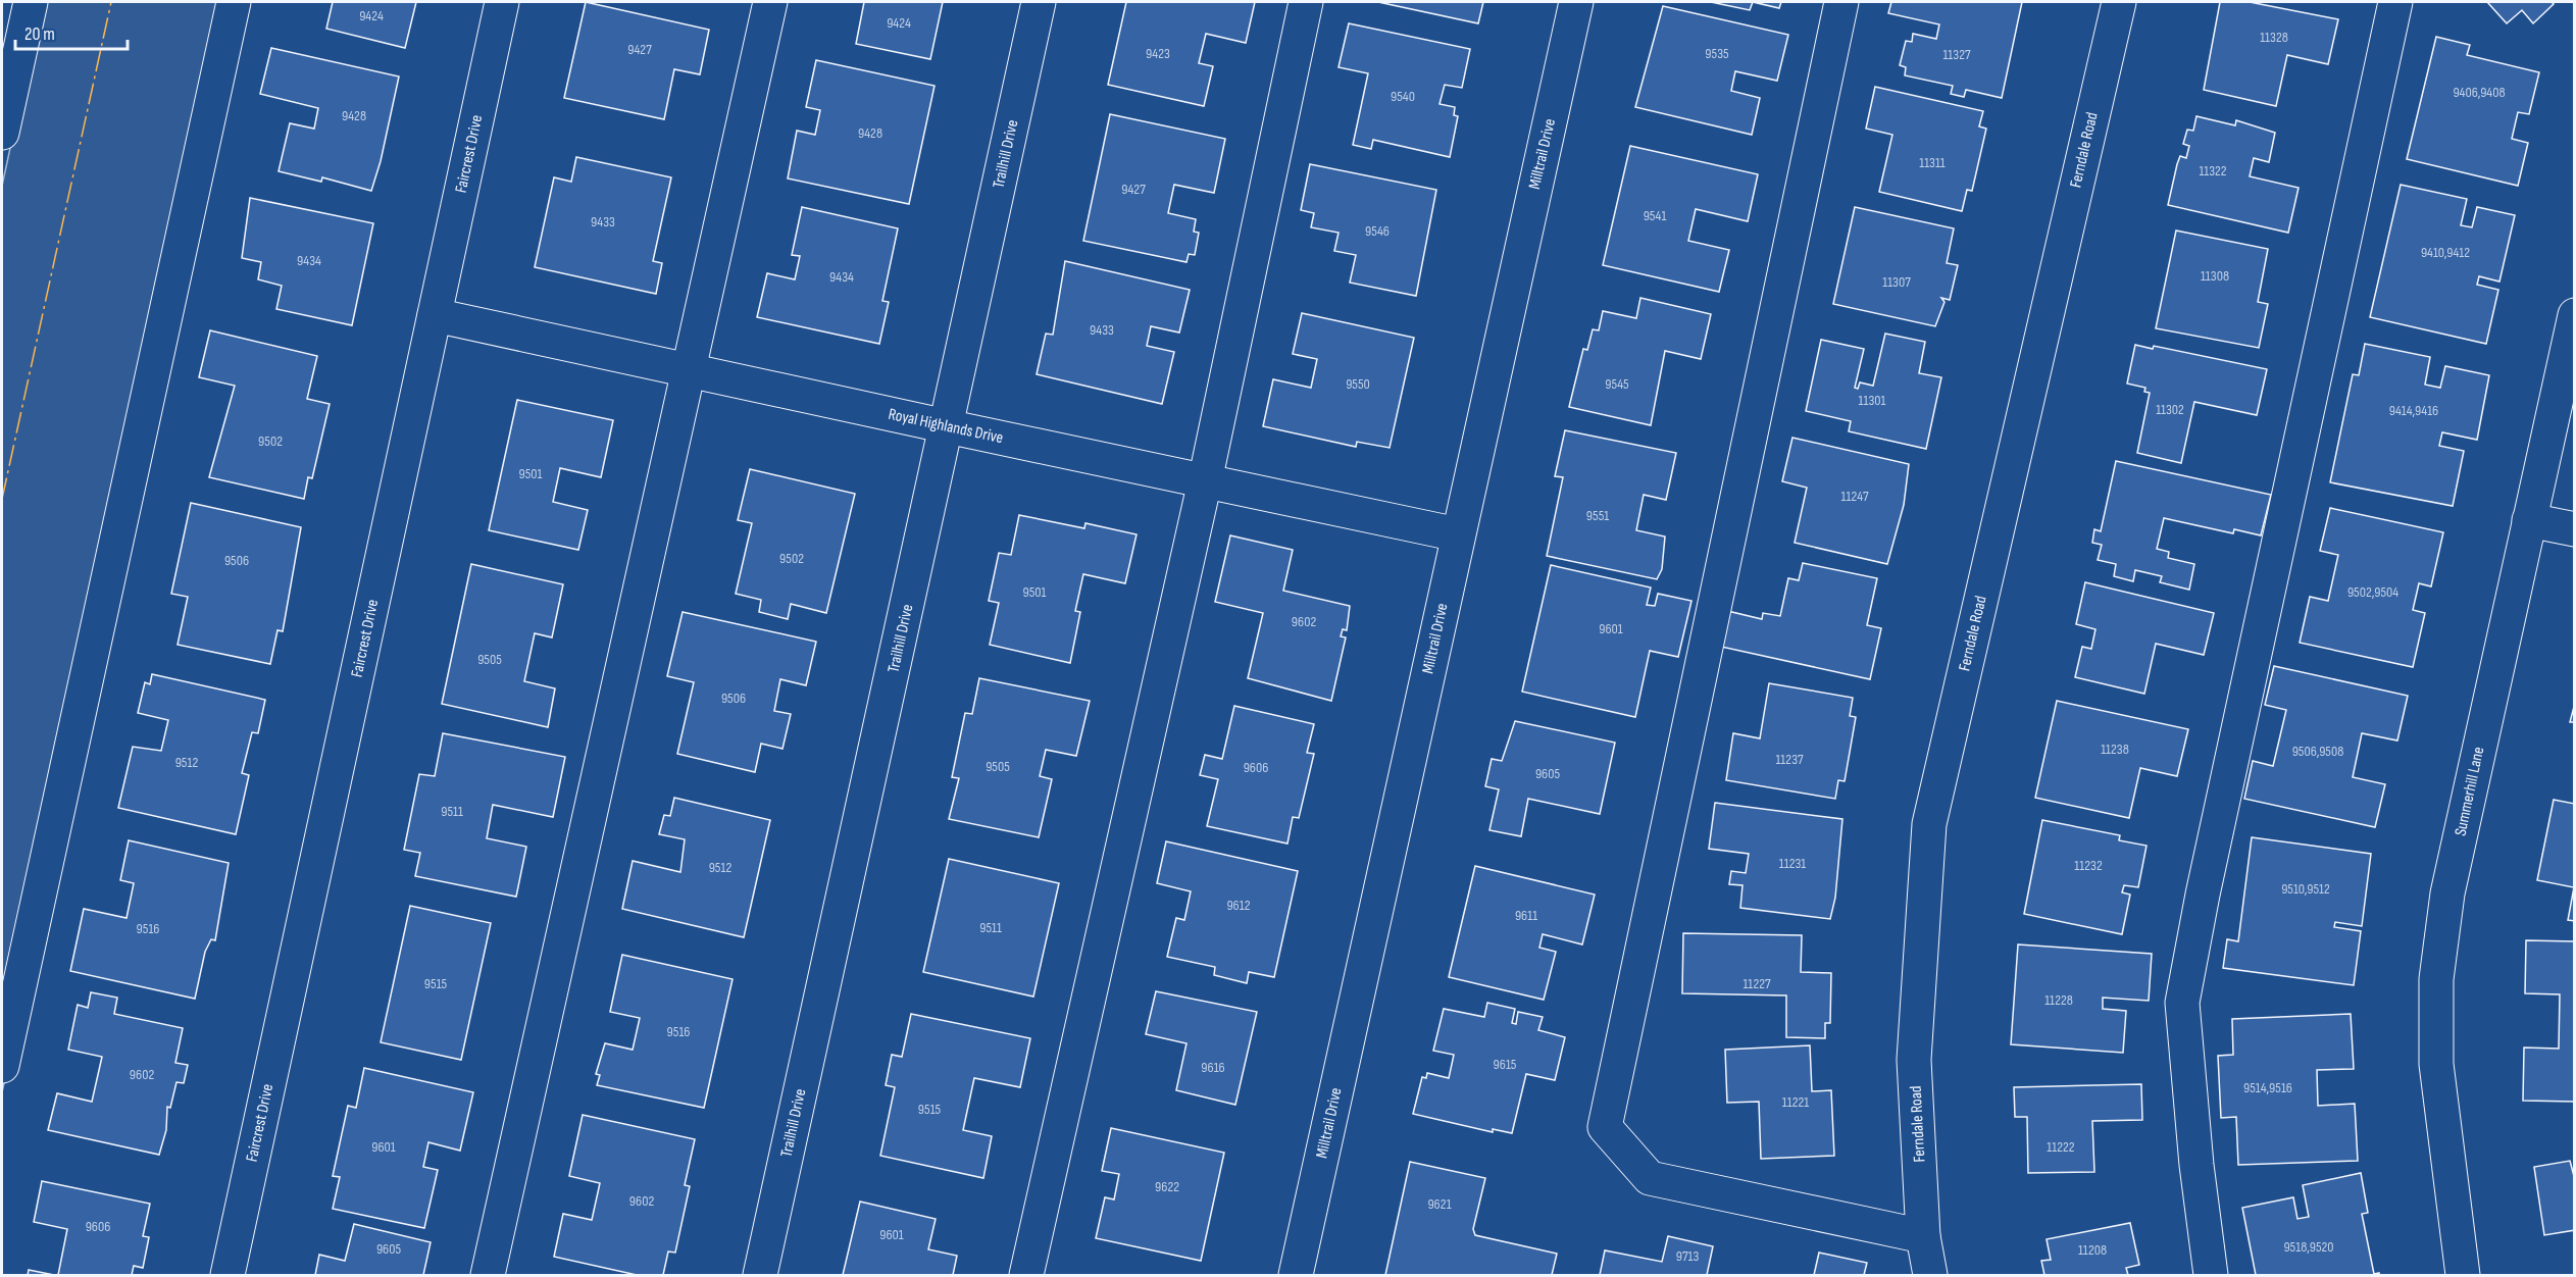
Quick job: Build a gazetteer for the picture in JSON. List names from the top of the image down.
{
  "streets": {
    "street": [
      "Ferndale Road",
      "Faircrest Drive",
      "Trailhill Drive",
      "Milltrail Drive",
      "Royal Highlands Drive",
      "Summerhill Lane"
    ]
  },
  "crossings": [
    ["Faircrest Drive", "Royal Highlands Drive"],
    ["Trailhill Drive", "Royal Highlands Drive"],
    ["Milltrail Drive", "Royal Highlands Drive"]
  ],
  "house_numbers": [
    "9424",
    "9424",
    "11328",
    "9427",
    "9423",
    "9535",
    "11327",
    "9406,9408",
    "9540",
    "9428",
    "9428",
    "11311",
    "11322",
    "9427",
    "9541",
    "9433",
    "9546",
    "9410,9412",
    "9434",
    "11308",
    "9434",
    "11307",
    "9433",
    "9550",
    "9545",
    "11301",
    "11302",
    "9414,9416",
    "9502",
    "9501",
    "11247",
    "9551",
    "9502",
    "9506",
    "9501",
    "9502,9504",
    "9602",
    "9601",
    "9505",
    "9506",
    "11238",
    "9506,9508",
    "11237",
    "9512",
    "9505",
    "9606",
    "9605",
    "9511",
    "11231",
    "11232",
    "9512",
    "9510,9512",
    "9612",
    "9611",
    "9511",
    "9516",
    "9515",
    "11227",
    "11228",
    "9516",
    "9615",
    "9616",
    "9602",
    "9514,9516",
    "11221",
    "9515",
    "9601",
    "11222",
    "9622",
    "9602",
    "9621",
    "9606",
    "9601",
    "9518,9520",
    "9605",
    "11208",
    "9713"
  ],
  "scale_bar": "20 m"
}
